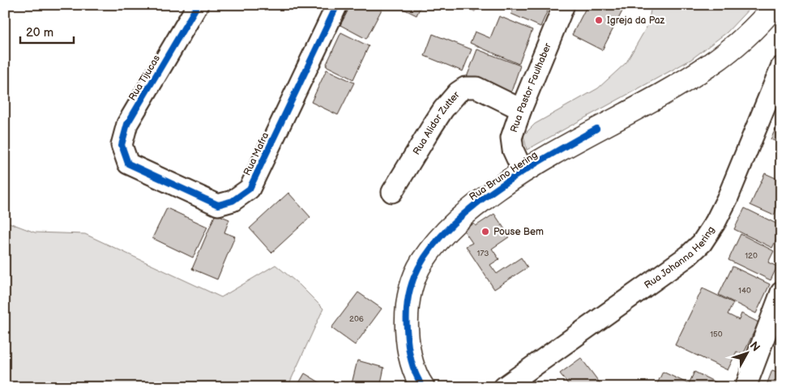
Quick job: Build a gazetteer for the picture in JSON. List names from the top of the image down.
{
  "streets": {
    "street": [
      "Rua Tijucas",
      "Rua Pastor Faulhaber",
      "Rua Alidor Zutter",
      "Rua Mafra",
      "Rua Bruno Hering",
      "Rua Johanna Hering"
    ]
  },
  "crossings": [
    ["Rua Tijucas", "Rua Mafra"],
    ["Rua Pastor Faulhaber", "Rua Alidor Zutter"],
    ["Rua Pastor Faulhaber", "Rua Bruno Hering"]
  ],
  "places": ["Igreja da Paz", "Pouse Bem"],
  "house_numbers": [
    "173",
    "120",
    "140",
    "206",
    "150"
  ],
  "scale_bar": "20 m",
  "north": "top right"
}
